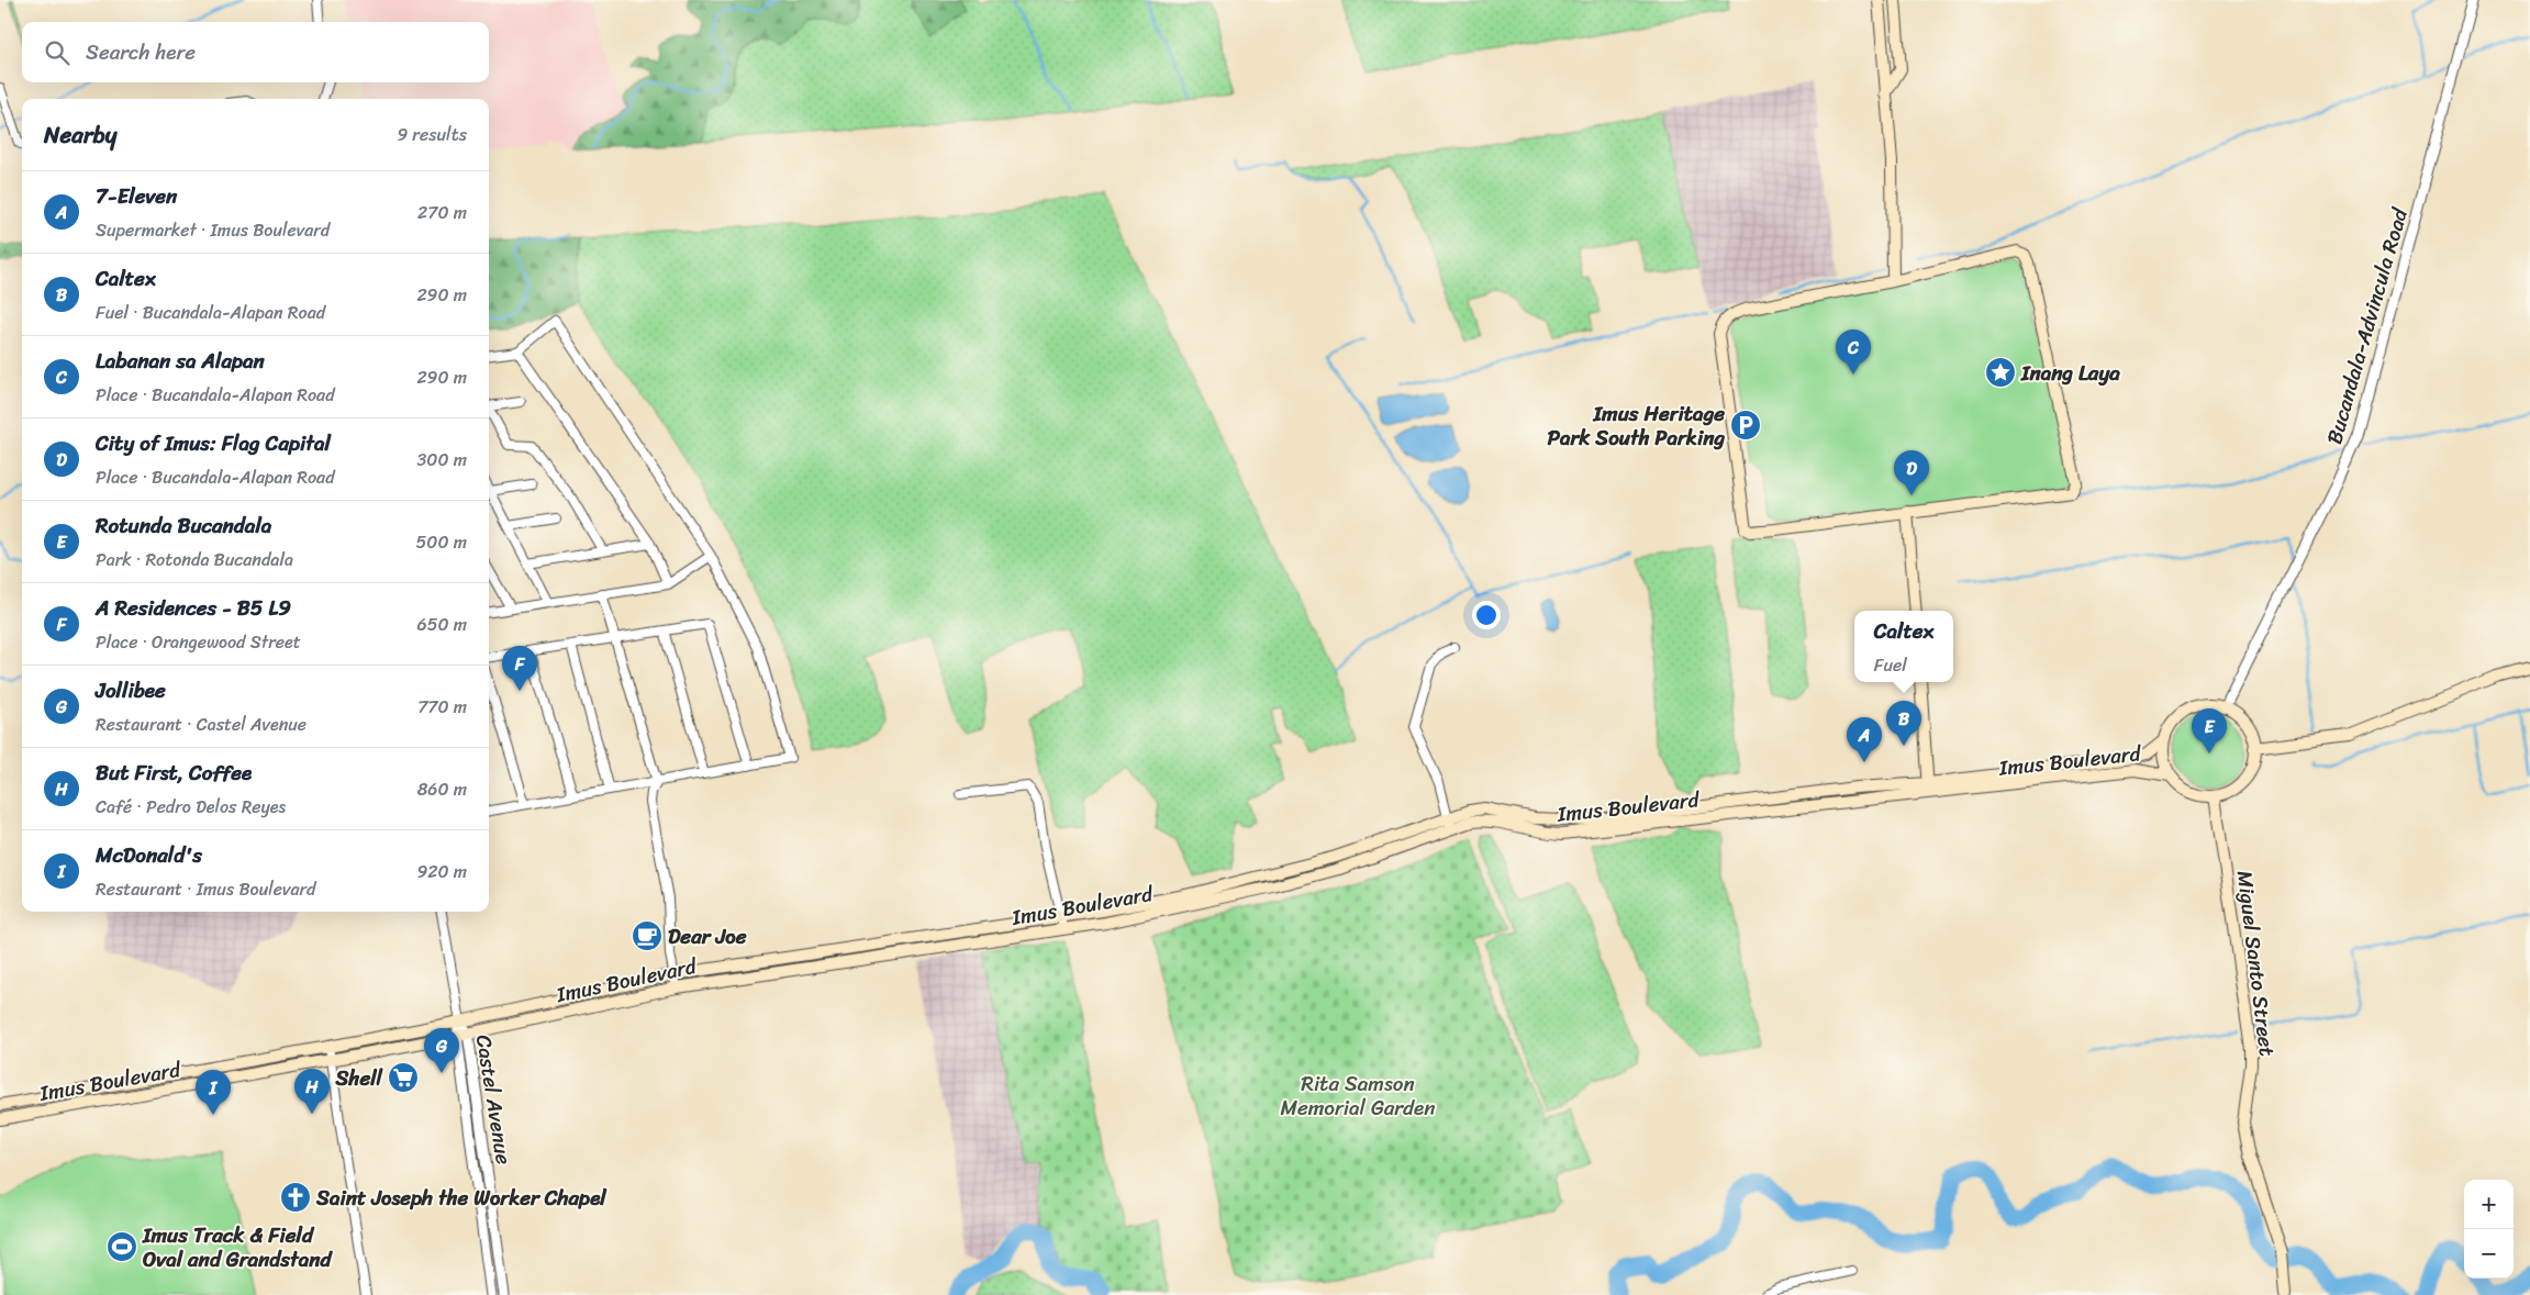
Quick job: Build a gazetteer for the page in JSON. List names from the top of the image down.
{
  "streets": {
    "main road": ["Imus Boulevard", "Miguel Santo Street"],
    "street": ["Bucandala-Advincula Road", "Castel Avenue"]
  },
  "crossings": [
    ["Bucandala-Advincula Road", "Imus Boulevard"],
    ["Bucandala-Advincula Road", "Miguel Santo Street"],
    ["Imus Boulevard", "Miguel Santo Street"],
    ["Imus Boulevard", "Castel Avenue"]
  ],
  "parks": ["Rita Samson Memorial Garden"],
  "places": {
    "place": ["Inang Laya"],
    "parking": ["Imus Heritage Park South Parking"],
    "cafe": ["Dear Joe"],
    "supermarket": ["Shell"],
    "church": ["Saint Joseph the Worker Chapel"],
    "sports": ["Imus Track & Field Oval and Grandstand"]
  },
  "page": {
    "search": "Search here",
    "heading": ["Nearby", "9 results"],
    "list": [
      {
        "mark": "A",
        "name": "7-Eleven",
        "note": "Supermarket · Imus Boulevard",
        "value": "270 m"
      },
      {
        "mark": "B",
        "name": "Caltex",
        "note": "Fuel · Bucandala-Alapan Road",
        "value": "290 m"
      },
      {
        "mark": "C",
        "name": "Labanan sa Alapan",
        "note": "Place · Bucandala-Alapan Road",
        "value": "290 m"
      },
      {
        "mark": "D",
        "name": "City of Imus: Flag Capital",
        "note": "Place · Bucandala-Alapan Road",
        "value": "300 m"
      },
      {
        "mark": "E",
        "name": "Rotunda Bucandala",
        "note": "Park · Rotonda Bucandala",
        "value": "500 m"
      },
      {
        "mark": "F",
        "name": "A Residences - B5 L9",
        "note": "Place · Orangewood Street",
        "value": "650 m"
      },
      {
        "mark": "G",
        "name": "Jollibee",
        "note": "Restaurant · Castel Avenue",
        "value": "770 m"
      },
      {
        "mark": "H",
        "name": "But First, Coffee",
        "note": "Café · Pedro Delos Reyes",
        "value": "860 m"
      },
      {
        "mark": "I",
        "name": "McDonald's",
        "note": "Restaurant · Imus Boulevard",
        "value": "920 m"
      }
    ],
    "pins": [
      "C",
      "D",
      "F",
      "B",
      "E",
      "A",
      "G",
      "H",
      "I"
    ],
    "popup": ["Caltex", "Fuel"],
    "map_buttons": ["+", "−"]
  }
}
